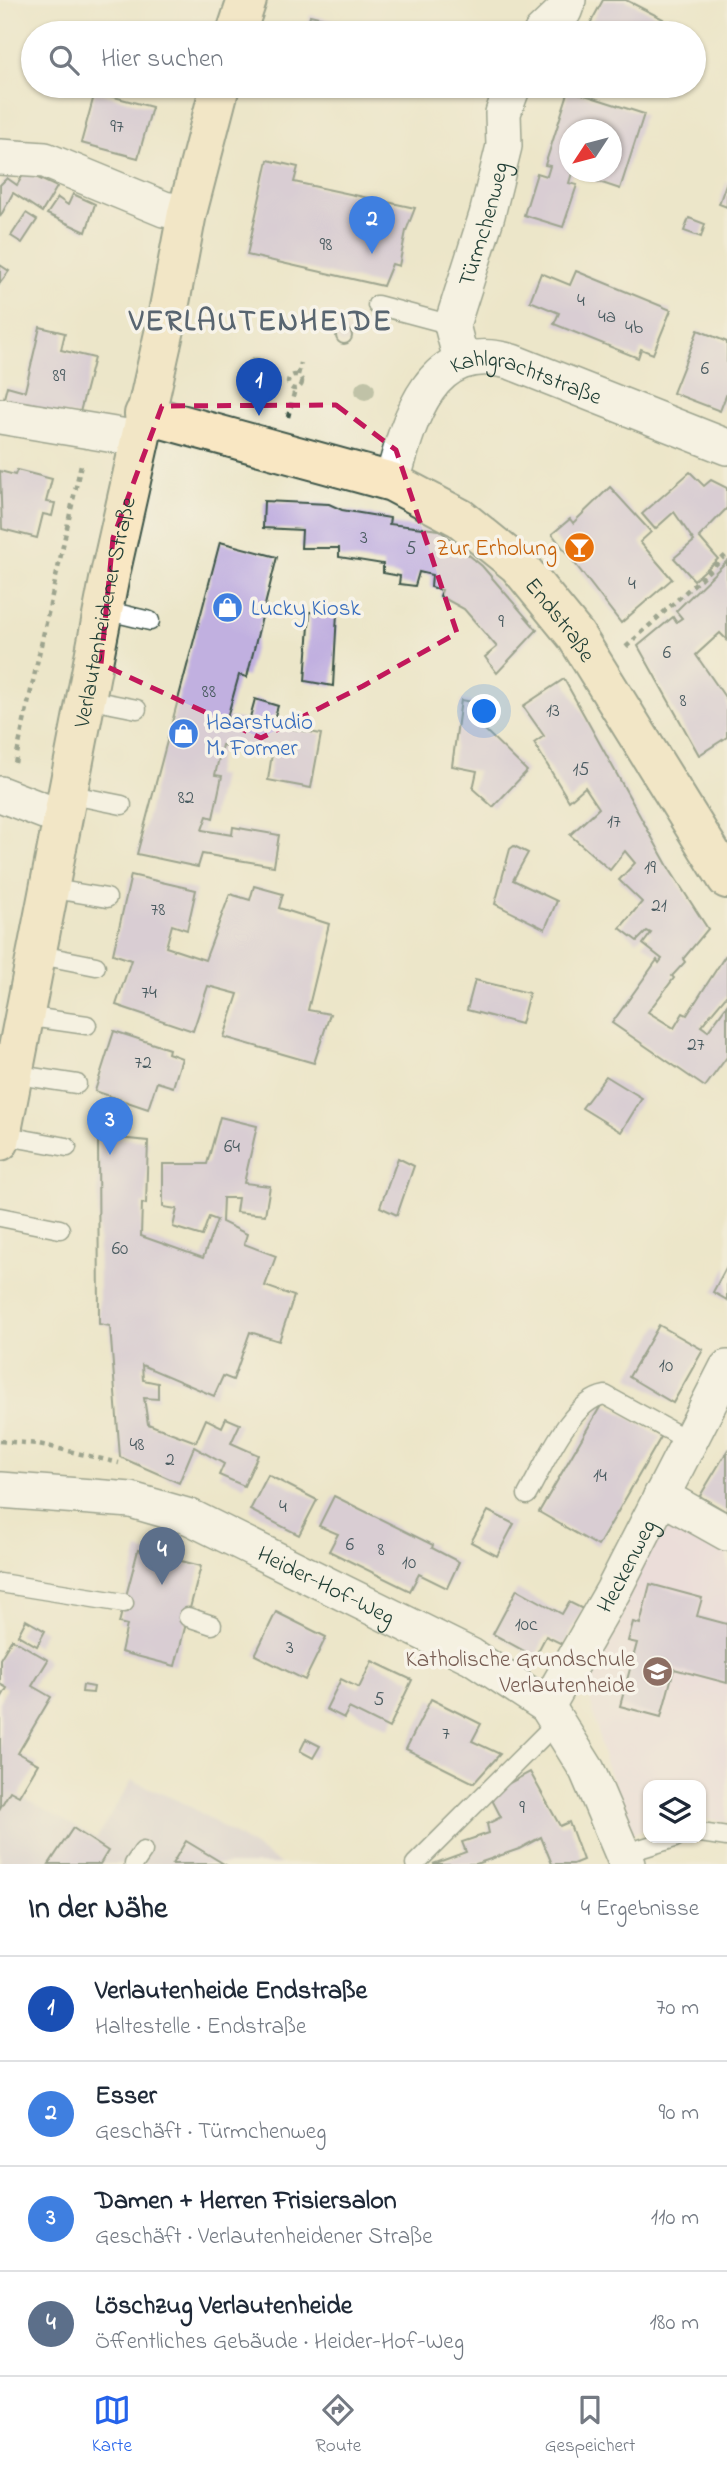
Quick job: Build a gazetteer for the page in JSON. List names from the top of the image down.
{
  "streets": {
    "main road": ["Verlautenheidener Straße", "Endstraße"],
    "street": [
      "Türmchenweg",
      "Kahlgrachtstraße",
      "Heckenweg",
      "Heider-Hof-Weg"
    ]
  },
  "crossings": [
    ["Kahlgrachtstraße", "Endstraße"],
    ["Verlautenheidener Straße", "Endstraße"],
    ["Heckenweg", "Heider-Hof-Weg"]
  ],
  "districts": ["VERLAUTENHEIDE"],
  "places": {
    "bar": ["Zur Erholung"],
    "shop": ["Lucky Kiosk", "Haarstudio M. Former"],
    "school or university": ["Katholische Grundschule Verlautenheide"]
  },
  "house_numbers": [
    "97",
    "98",
    "4",
    "4a",
    "4b",
    "6",
    "89",
    "3",
    "5",
    "4",
    "9",
    "6",
    "88",
    "8",
    "13",
    "15",
    "82",
    "17",
    "19",
    "21",
    "78",
    "74",
    "27",
    "72",
    "64",
    "60",
    "10",
    "48",
    "2",
    "14",
    "4",
    "6",
    "8",
    "10",
    "10c",
    "3",
    "5",
    "7",
    "9"
  ],
  "north": "bottom left",
  "page": {
    "search": "Hier suchen",
    "pins": [
      "2",
      "1",
      "3",
      "4"
    ],
    "heading": ["In der Nähe", "4 Ergebnisse"],
    "list": [
      {
        "mark": "1",
        "name": "Verlautenheide Endstraße",
        "note": "Haltestelle · Endstraße",
        "value": "70 m"
      },
      {
        "mark": "2",
        "name": "Esser",
        "note": "Geschäft · Türmchenweg",
        "value": "90 m"
      },
      {
        "mark": "3",
        "name": "Damen + Herren Frisiersalon",
        "note": "Geschäft · Verlautenheidener Straße",
        "value": "110 m"
      },
      {
        "mark": "4",
        "name": "Löschzug Verlautenheide",
        "note": "Öffentliches Gebäude · Heider-Hof-Weg",
        "value": "180 m"
      }
    ],
    "nav": ["Karte", "Route", "Gespeichert"]
  }
}
